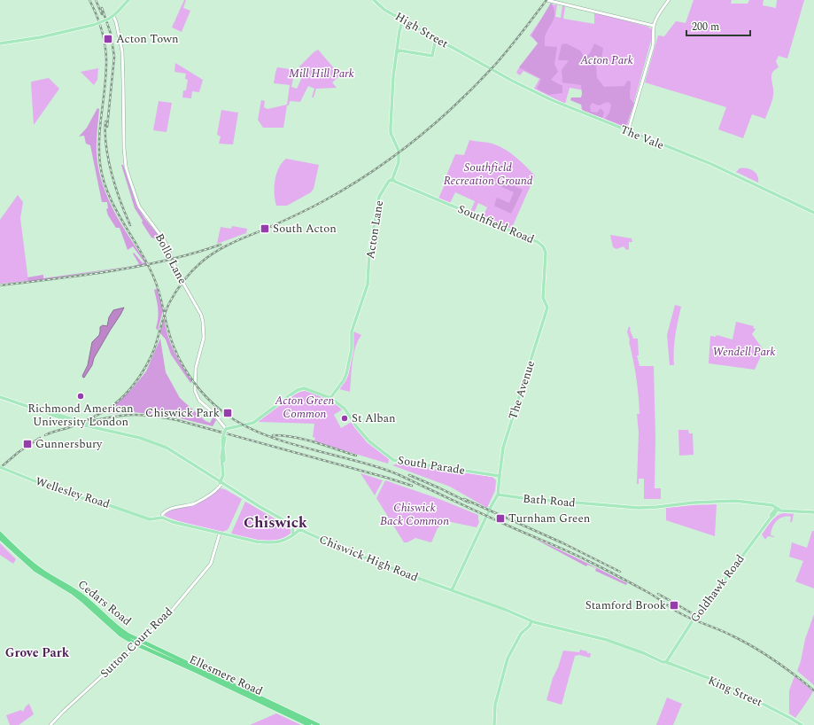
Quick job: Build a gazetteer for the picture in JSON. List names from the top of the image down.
{
  "streets": {
    "highway": ["Cedars Road", "Ellesmere Road"],
    "main road": [
      "High Street",
      "The Vale",
      "Southfield Road",
      "Acton Lane",
      "The Avenue",
      "South Parade",
      "Wellesley Road",
      "Bath Road",
      "Chiswick High Road",
      "Goldhawk Road",
      "King Street"
    ],
    "street": ["Bollo Lane", "Sutton Court Road"]
  },
  "crossings": [
    ["High Street", "The Vale"],
    ["Southfield Road", "Acton Lane"],
    ["Southfield Road", "The Avenue"],
    ["Acton Lane", "South Parade"],
    ["Bollo Lane", "South Parade"],
    ["The Avenue", "South Parade"],
    ["The Avenue", "Bath Road"],
    ["Wellesley Road", "Chiswick High Road"],
    ["Wellesley Road", "Sutton Court Road"],
    ["Bath Road", "Goldhawk Road"],
    ["Chiswick High Road", "Goldhawk Road"],
    ["Chiswick High Road", "King Street"],
    ["Goldhawk Road", "King Street"],
    ["Cedars Road", "Sutton Court Road"],
    ["Cedars Road", "Ellesmere Road"],
    ["Sutton Court Road", "Ellesmere Road"]
  ],
  "districts": ["Chiswick", "Grove Park"],
  "parks": [
    "Acton Park",
    "Mill Hill Park",
    "Southfield Recreation Ground",
    "Wendell Park",
    "Acton Green Common",
    "Chiswick Back Common"
  ],
  "places": {
    "transit": [
      "Acton Town",
      "South Acton",
      "Chiswick Park",
      "Gunnersbury",
      "Turnham Green",
      "Stamford Brook"
    ],
    "other": ["Richmond American University London", "St Alban"]
  },
  "scale_bar": "200 m"
}
